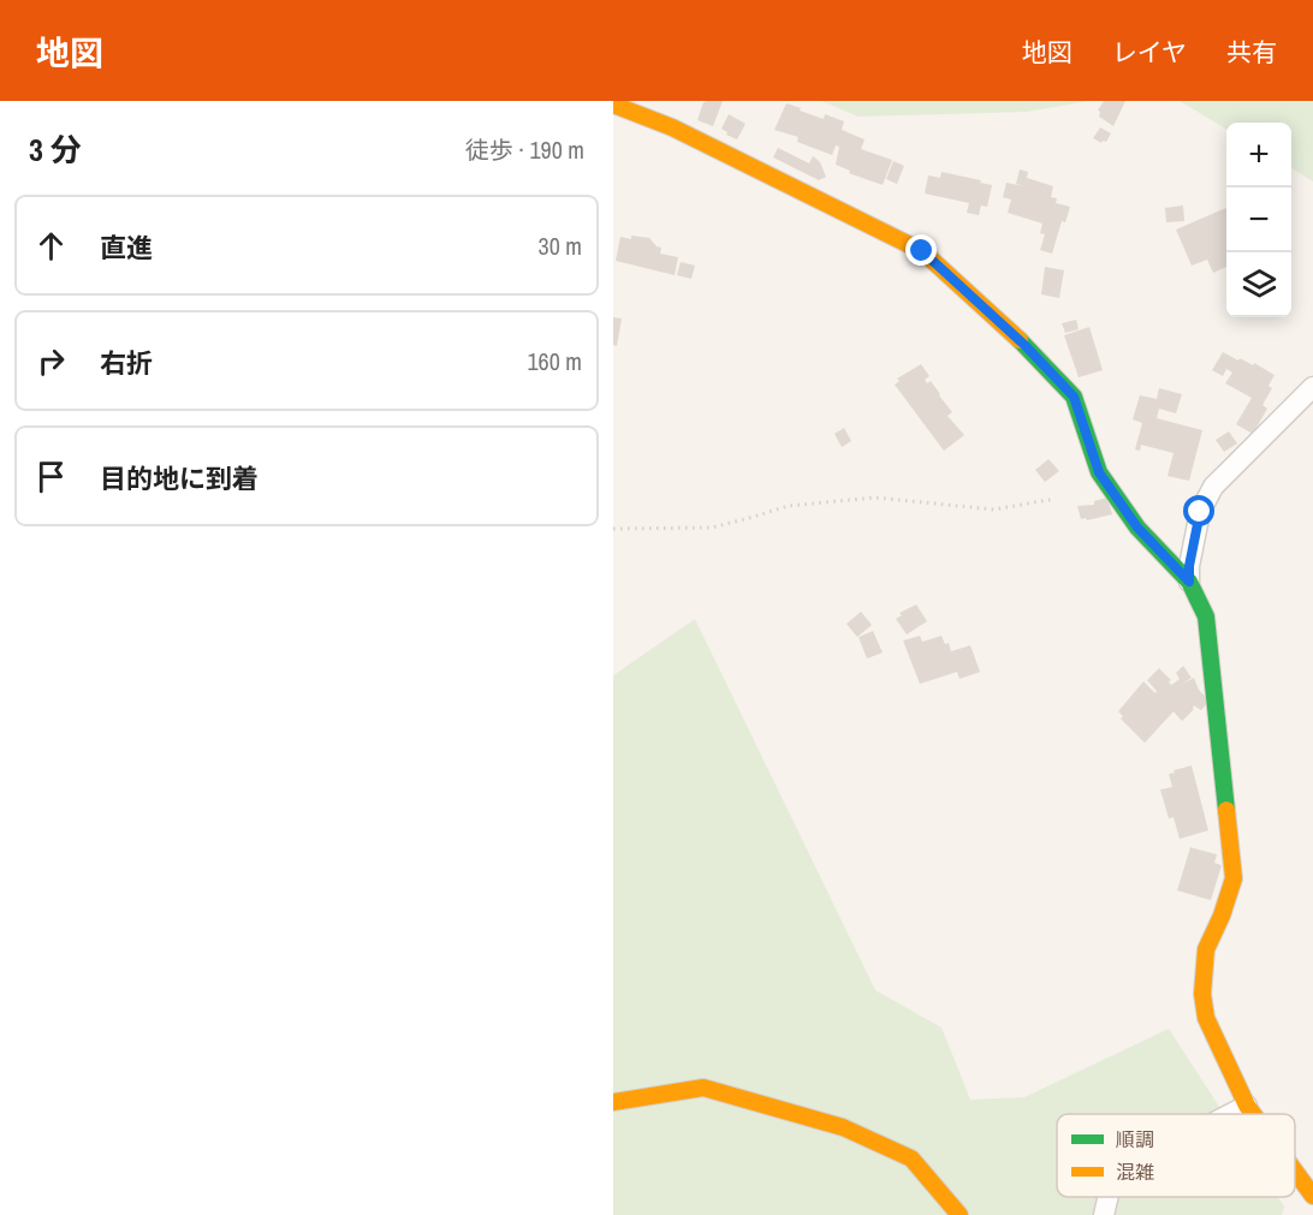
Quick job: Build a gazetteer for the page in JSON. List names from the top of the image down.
{
  "legend": ["順調", "混雑"],
  "page": {
    "header": "地図",
    "nav": ["地図", "レイヤ", "共有"],
    "heading": ["3 分", "徒歩 · 190 m"],
    "map_buttons": ["+", "−"],
    "list": [
      ["直進", "30 m"],
      ["右折", "160 m"],
      "目的地に到着"
    ]
  }
}
